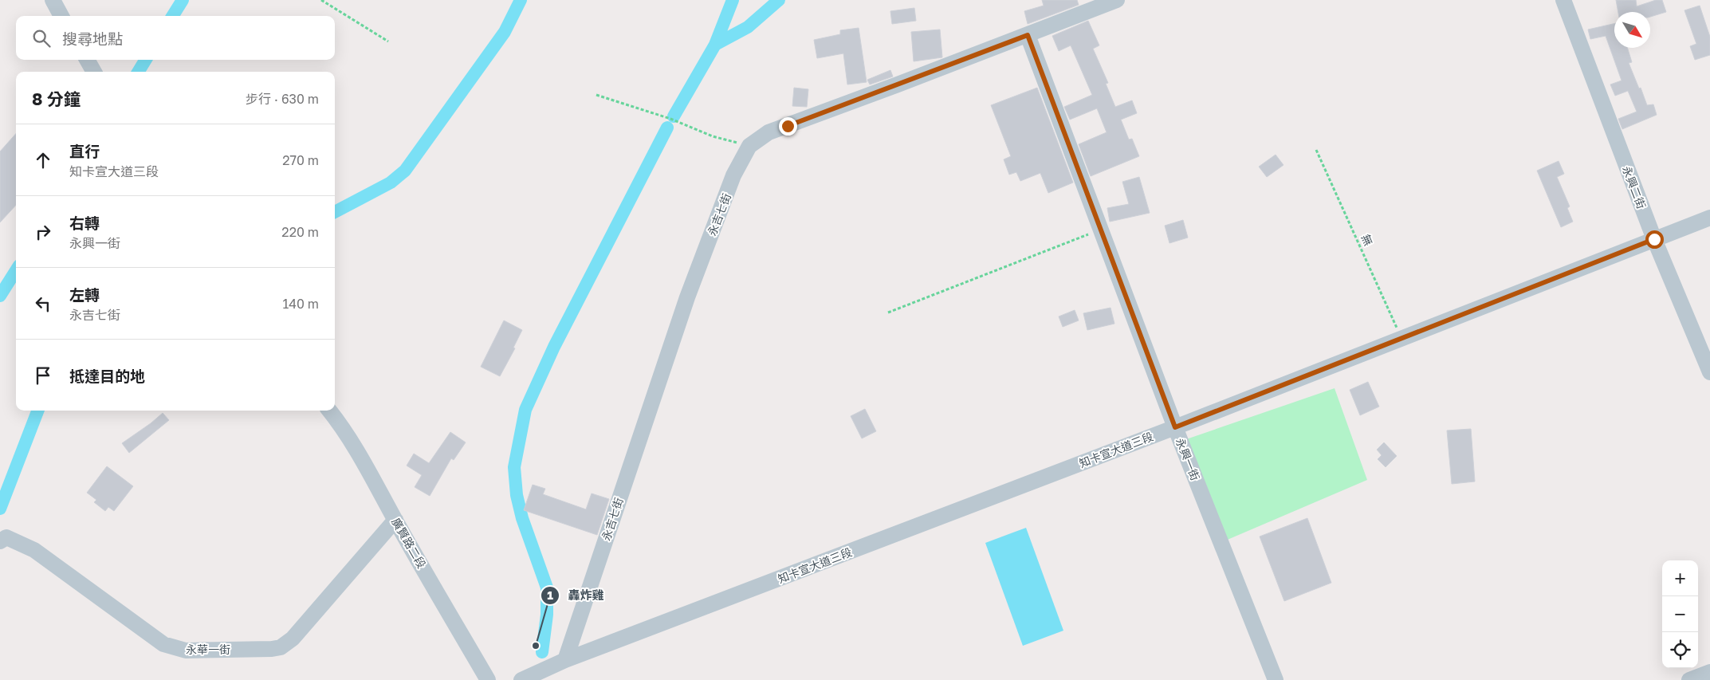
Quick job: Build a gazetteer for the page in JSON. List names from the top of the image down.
{
  "streets": {
    "street": [
      "永興二街",
      "永吉七街",
      "知卡宣大道三段",
      "永興一街",
      "廣賢路二段",
      "永華一街"
    ],
    "path": ["無"]
  },
  "crossings": [
    ["永興二街", "知卡宣大道三段"],
    ["永吉七街", "知卡宣大道三段"],
    ["永吉七街", "永興一街"],
    ["無", "知卡宣大道三段"],
    ["知卡宣大道三段", "永興一街"],
    ["廣賢路二段", "永華一街"]
  ],
  "places": ["轟炸雞"],
  "north": "bottom right",
  "page": {
    "search": "搜尋地點",
    "heading": ["8 分鐘", "步行 · 630 m"],
    "list": [
      ["直行", "知卡宣大道三段", "270 m"],
      ["右轉", "永興一街", "220 m"],
      ["左轉", "永吉七街", "140 m"],
      "抵達目的地"
    ],
    "map_buttons": ["+", "−"]
  }
}
